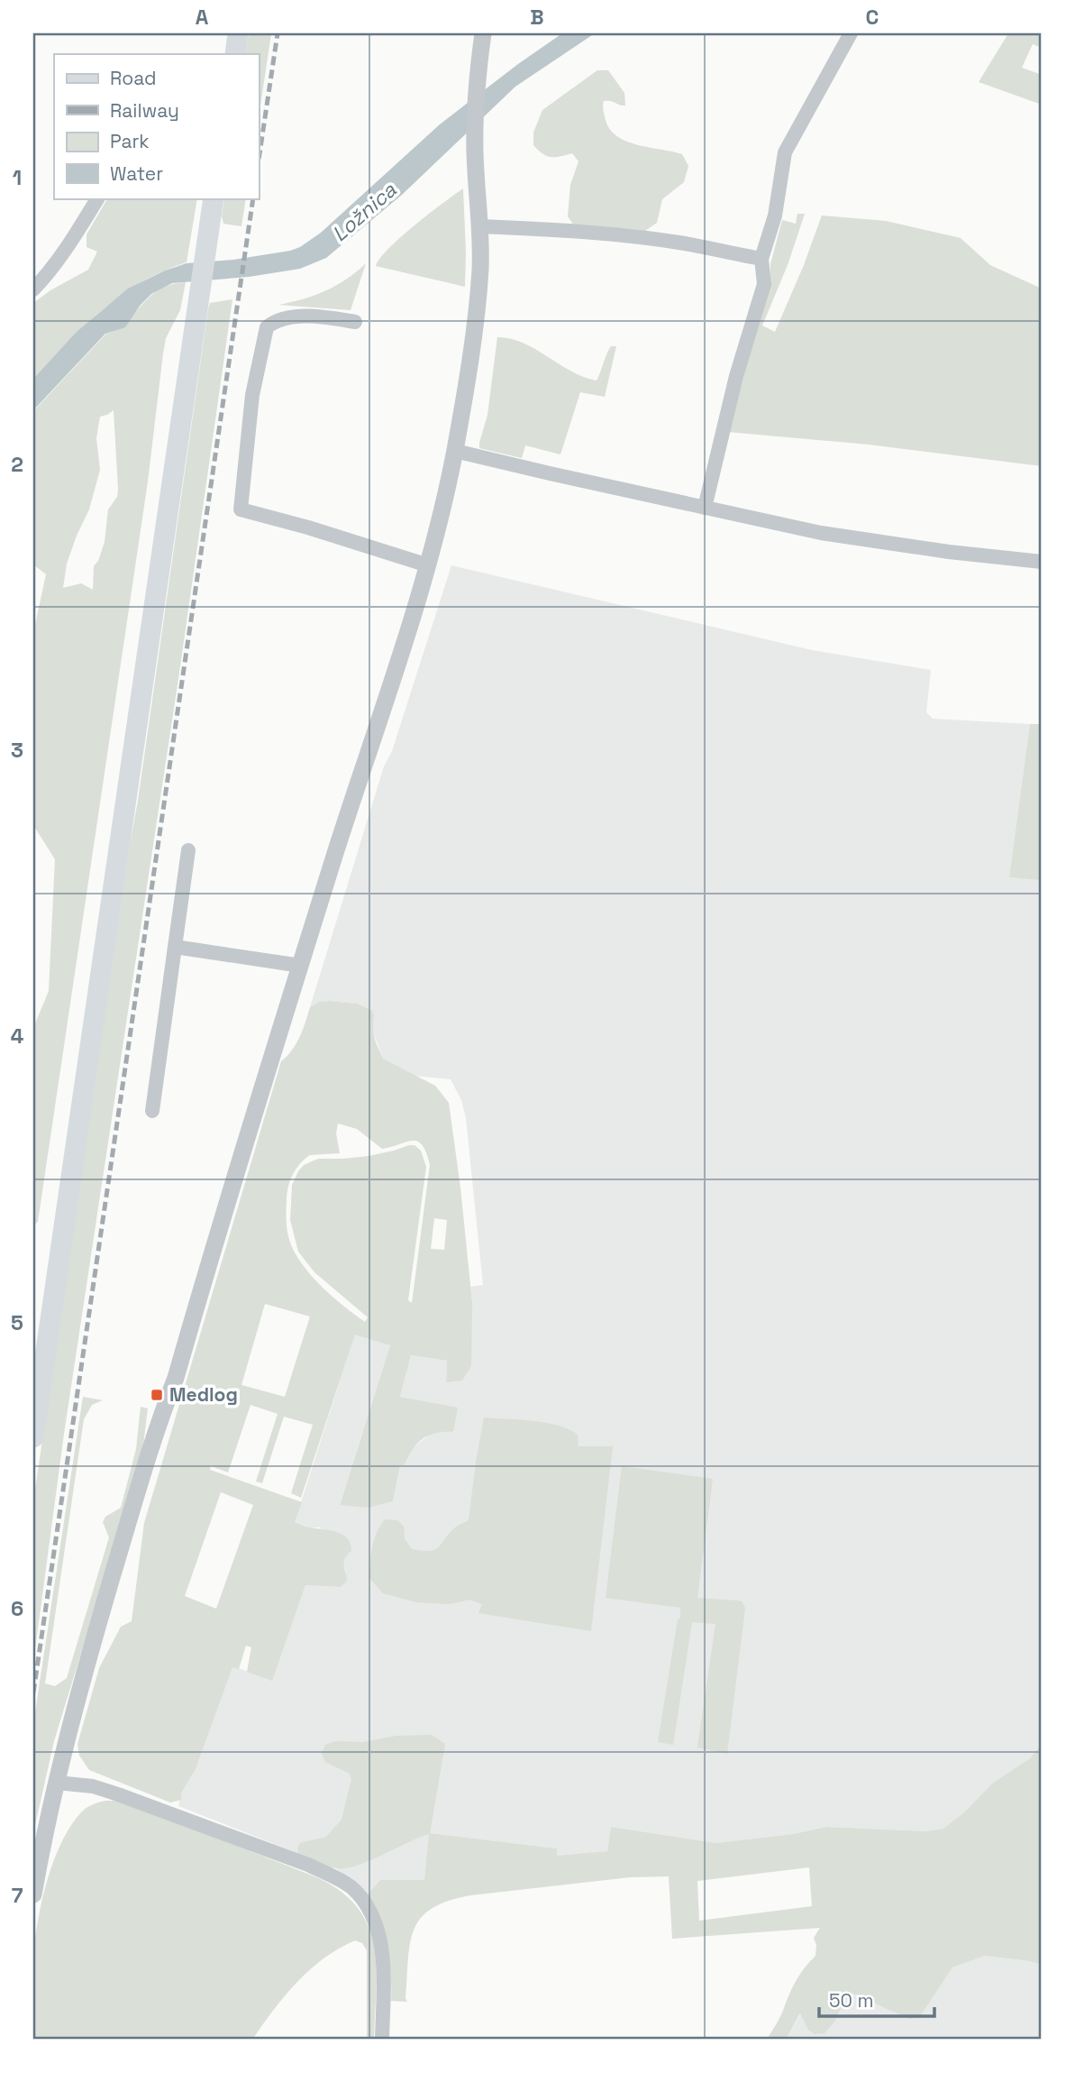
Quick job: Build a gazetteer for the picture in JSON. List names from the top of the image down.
{
  "water": ["Ložnica"],
  "places": {
    "transit": ["Medlog"]
  },
  "legend": [
    "Road",
    "Railway",
    "Park",
    "Water"
  ],
  "scale_bar": "50 m",
  "grid": {
    "columns": ["A", "B", "C"],
    "rows": [
      "1",
      "2",
      "3",
      "4",
      "5",
      "6",
      "7"
    ]
  }
}
